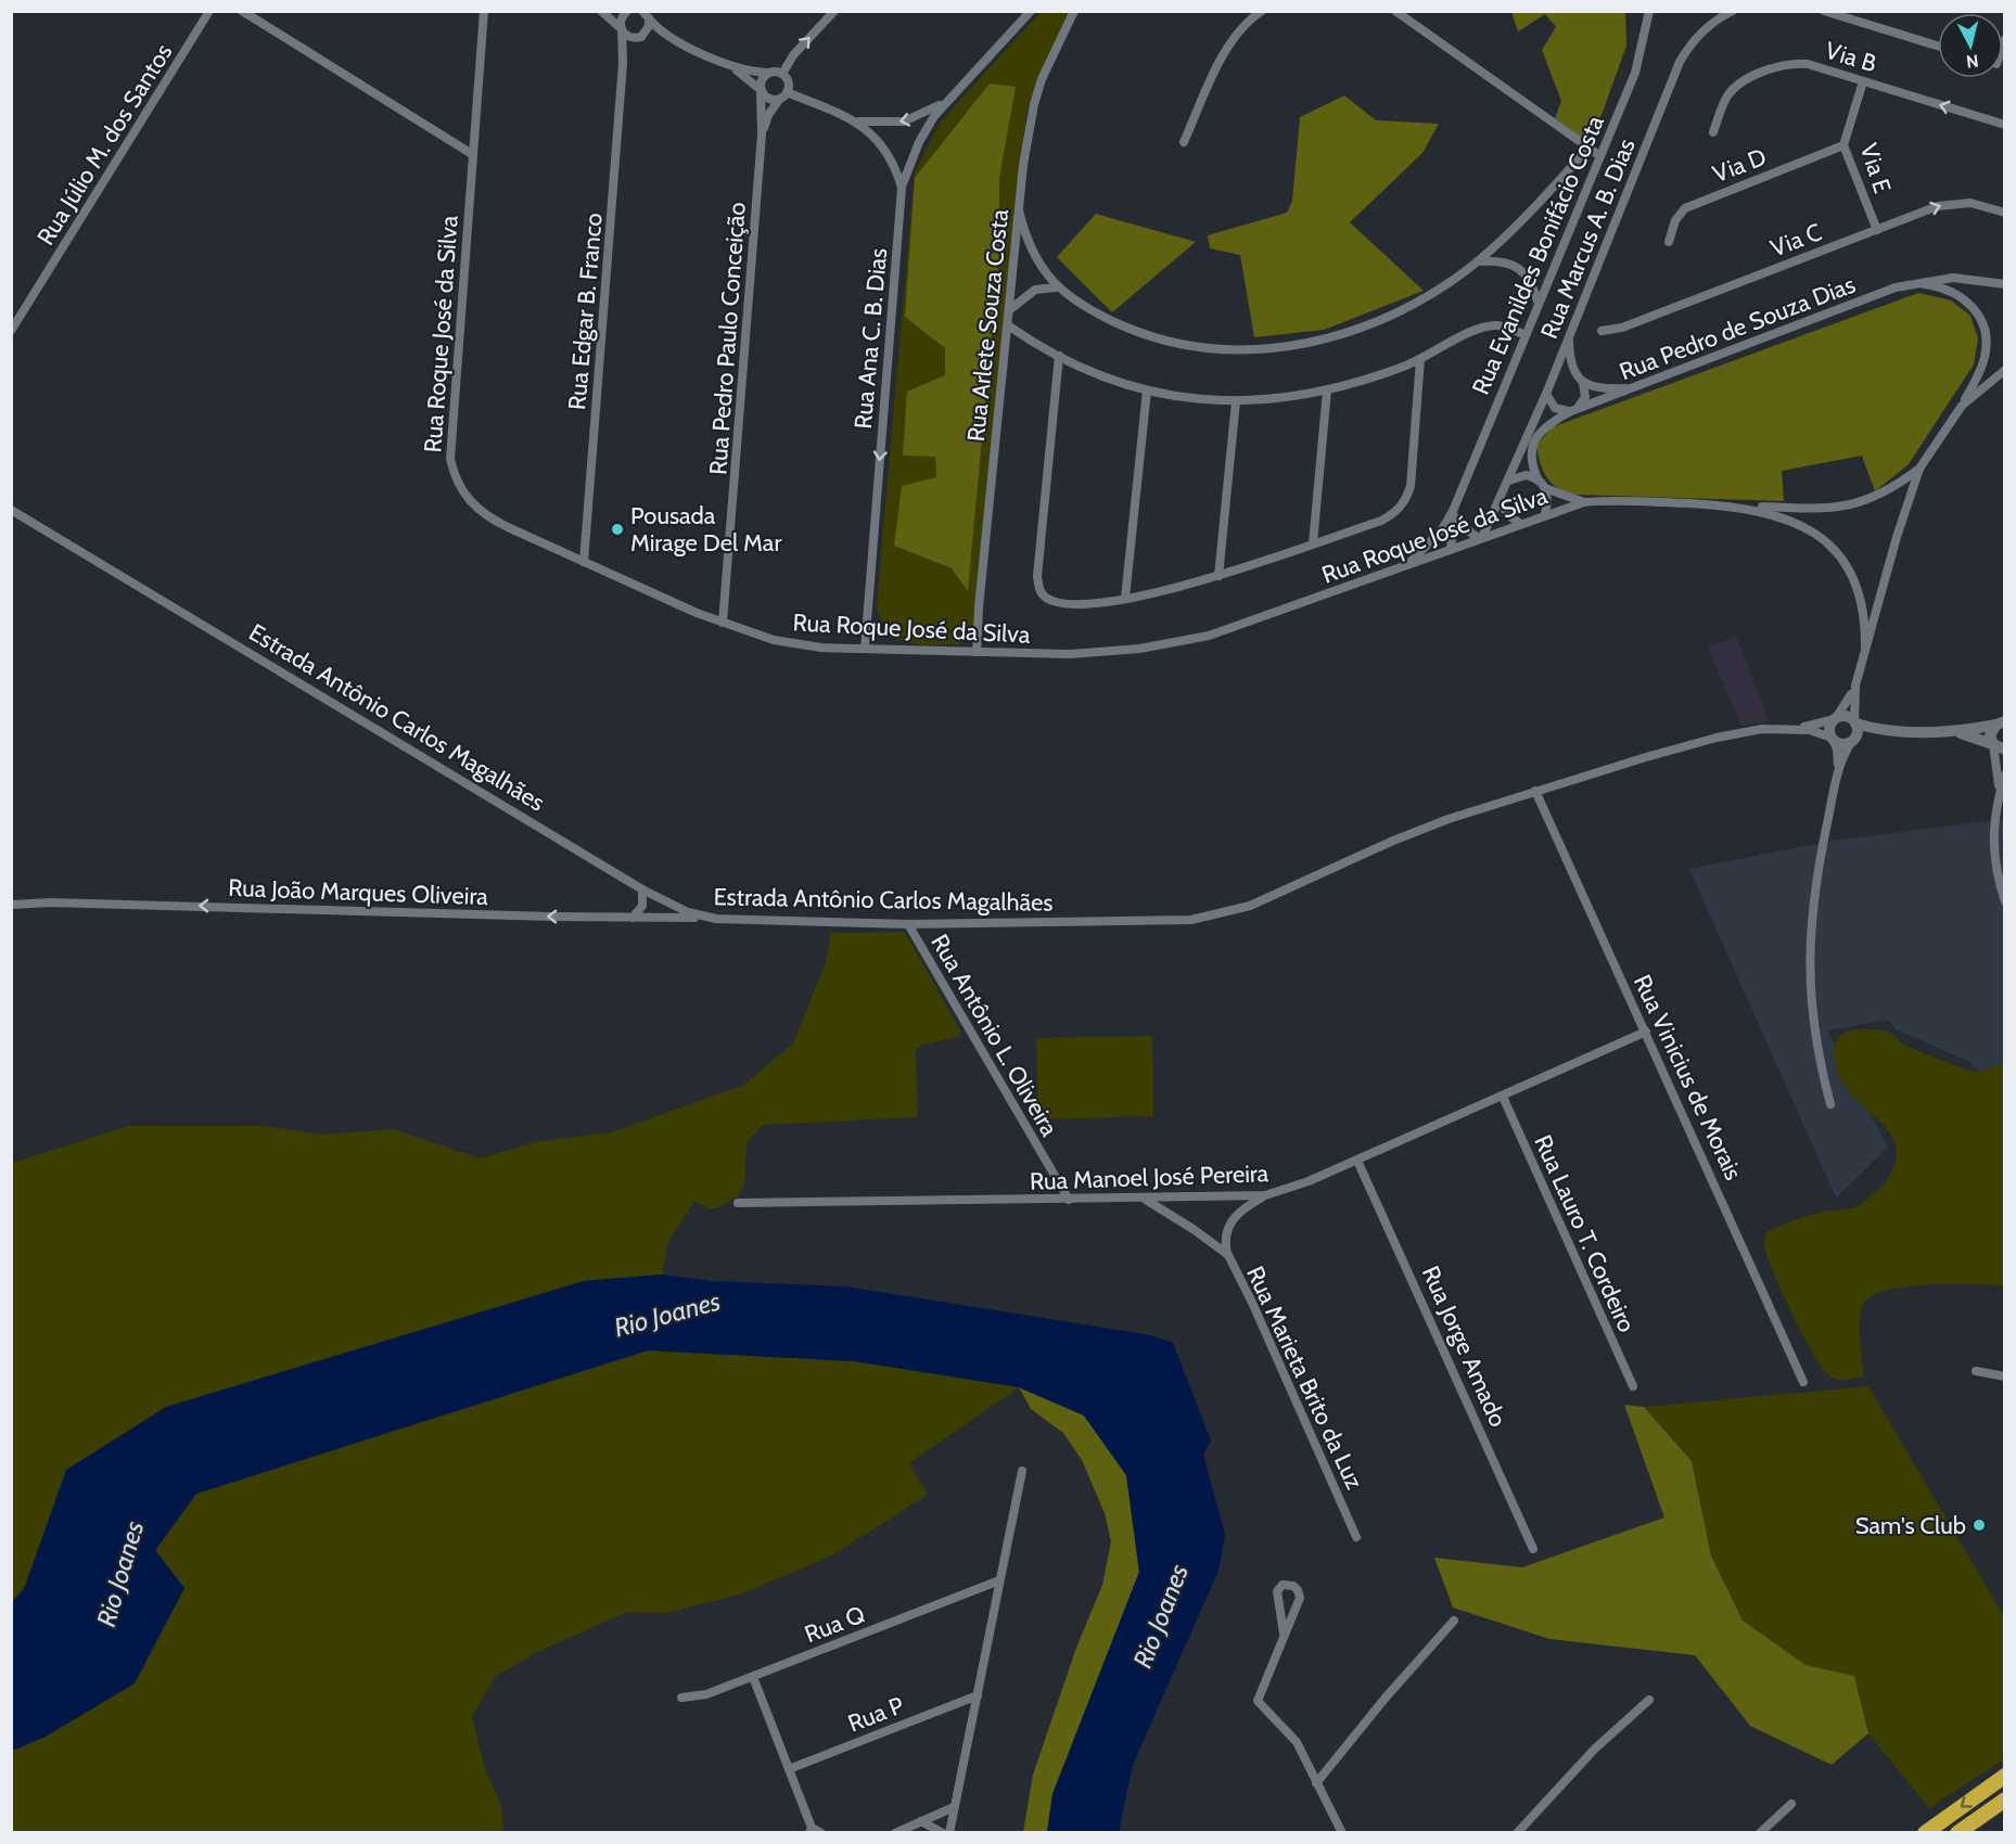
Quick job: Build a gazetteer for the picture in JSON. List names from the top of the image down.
{
  "streets": {
    "street": [
      "Via B",
      "Rua Júlio M. dos Santos",
      "Via D",
      "Via E",
      "Rua Marcus A. B. Dias",
      "Via C",
      "Rua Evanildes Bonifácio Costa",
      "Rua Edgar B. Franco",
      "Rua Arlete Souza Costa",
      "Rua Pedro de Souza Dias",
      "Rua Roque José da Silva",
      "Rua Pedro Paulo Conceição",
      "Rua Ana C. B. Dias",
      "Estrada Antônio Carlos Magalhães",
      "Rua João Marques Oliveira",
      "Rua Antônio L. Oliveira",
      "Rua Vinicius de Morais",
      "Rua Manoel José Pereira",
      "Rua Lauro T. Cordeiro",
      "Rua Jorge Amado",
      "Rua Marieta Brito da Luz",
      "Rua Q",
      "Rua P"
    ]
  },
  "crossings": [
    ["Via B", "Via E"],
    ["Via D", "Via E"],
    ["Via E", "Via C"],
    ["Rua Marcus A. B. Dias", "Rua Pedro de Souza Dias"],
    ["Rua Marcus A. B. Dias", "Rua Roque José da Silva"],
    ["Rua Edgar B. Franco", "Rua Roque José da Silva"],
    ["Rua Arlete Souza Costa", "Rua Roque José da Silva"],
    ["Rua Pedro de Souza Dias", "Rua Roque José da Silva"],
    ["Rua Roque José da Silva", "Rua Pedro Paulo Conceição"],
    ["Rua Roque José da Silva", "Rua Ana C. B. Dias"],
    ["Rua Pedro Paulo Conceição", "Rua Ana C. B. Dias"],
    ["Estrada Antônio Carlos Magalhães", "Rua João Marques Oliveira"],
    ["Estrada Antônio Carlos Magalhães", "Rua Antônio L. Oliveira"],
    ["Estrada Antônio Carlos Magalhães", "Rua Vinicius de Morais"],
    ["Rua Antônio L. Oliveira", "Rua Manoel José Pereira"],
    ["Rua Vinicius de Morais", "Rua Manoel José Pereira"],
    ["Rua Manoel José Pereira", "Rua Lauro T. Cordeiro"],
    ["Rua Manoel José Pereira", "Rua Jorge Amado"],
    ["Rua Manoel José Pereira", "Rua Marieta Brito da Luz"]
  ],
  "one_way": ["Rua Ana C. B. Dias", "Rua João Marques Oliveira"],
  "water": ["Rio Joanes"],
  "places": ["Pousada Mirage Del Mar", "Sam's Club"],
  "north": "bottom"
}
